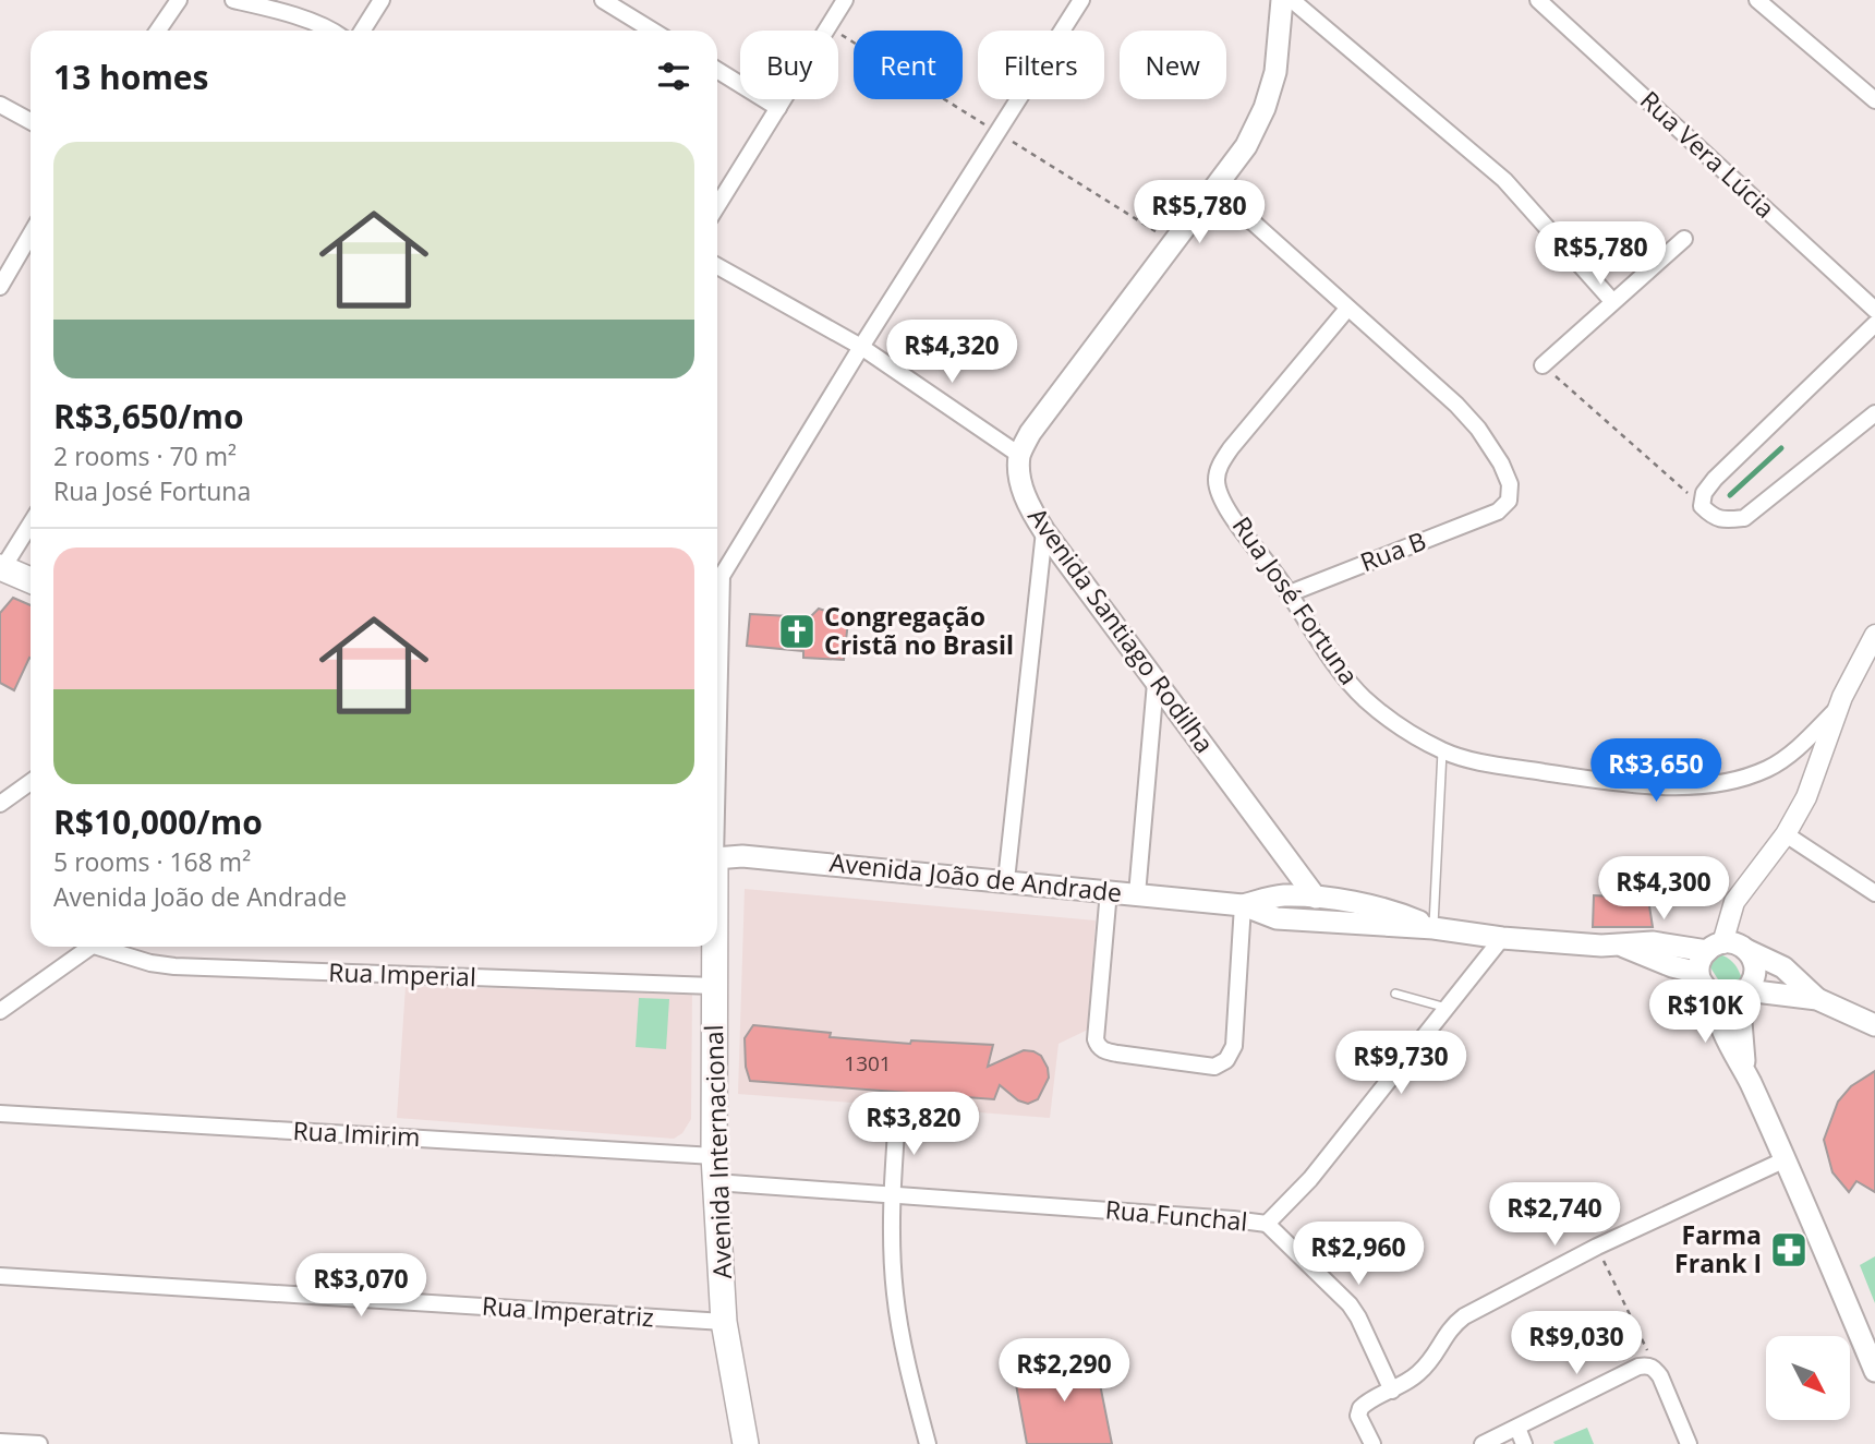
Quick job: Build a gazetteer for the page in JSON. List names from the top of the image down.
{
  "streets": {
    "main road": ["Avenida Santiago Rodilha", "Avenida João de Andrade", "Avenida Internacional"],
    "street": [
      "Rua Vera Lúcia",
      "Rua B",
      "Rua José Fortuna",
      "Rua Imperial",
      "Rua Imirim",
      "Rua Funchal",
      "Rua Imperatriz"
    ]
  },
  "crossings": [
    ["Rua B", "Rua José Fortuna"],
    ["Avenida Santiago Rodilha", "Avenida João de Andrade"],
    ["Avenida João de Andrade", "Rua Funchal"],
    ["Rua Imperial", "Avenida Internacional"],
    ["Rua Imirim", "Avenida Internacional"],
    ["Avenida Internacional", "Rua Funchal"],
    ["Avenida Internacional", "Rua Imperatriz"]
  ],
  "places": {
    "church": ["Congregação Cristã no Brasil"],
    "pharmacy": ["Farma Frank I"]
  },
  "house_numbers": ["1301"],
  "north": "bottom right",
  "page": {
    "chip": [
      "Buy",
      "Rent",
      "Filters",
      "New"
    ],
    "heading": "13 homes",
    "list": [
      {
        "name": "R$3,650/mo",
        "note": "2 rooms · 70 m² · Rua José Fortuna"
      },
      {
        "name": "R$10,000/mo",
        "note": "5 rooms · 168 m² · Avenida João de Andrade"
      }
    ],
    "price": [
      "R$5,780",
      "R$5,780",
      "R$4,320",
      "R$3,650",
      "R$4,300",
      "R$10K",
      "R$9,730",
      "R$3,820",
      "R$2,740",
      "R$2,960",
      "R$3,070",
      "R$9,030",
      "R$2,290"
    ]
  }
}
